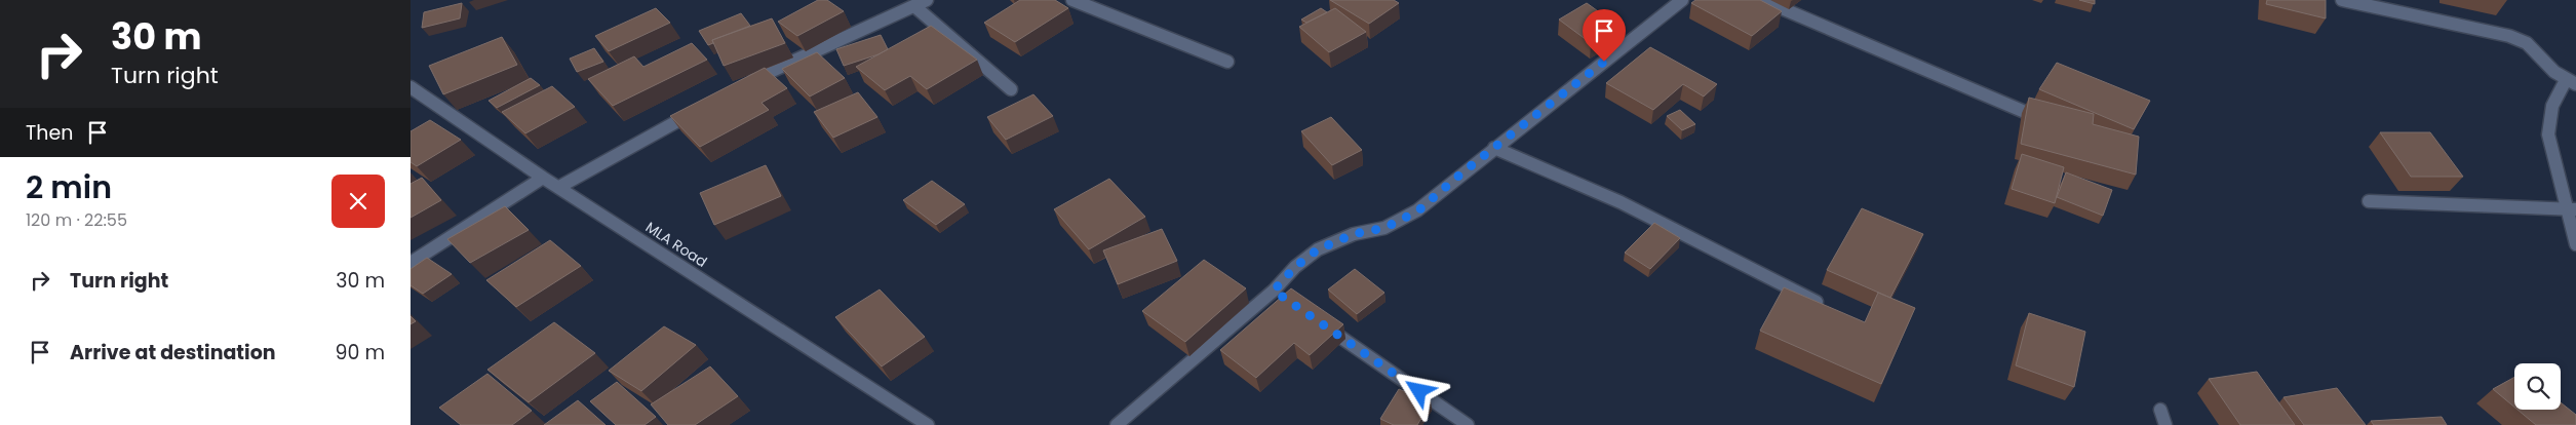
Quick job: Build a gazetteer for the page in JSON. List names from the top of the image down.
{
  "streets": {
    "street": ["MLA Road"]
  },
  "page": {
    "turn": ["30 m", "Turn right"],
    "then": "Then",
    "heading": ["2 min", "120 m · 22:55"],
    "list": [
      {
        "name": "Turn right",
        "value": "30 m"
      },
      {
        "name": "Arrive at destination",
        "value": "90 m"
      }
    ]
  }
}
